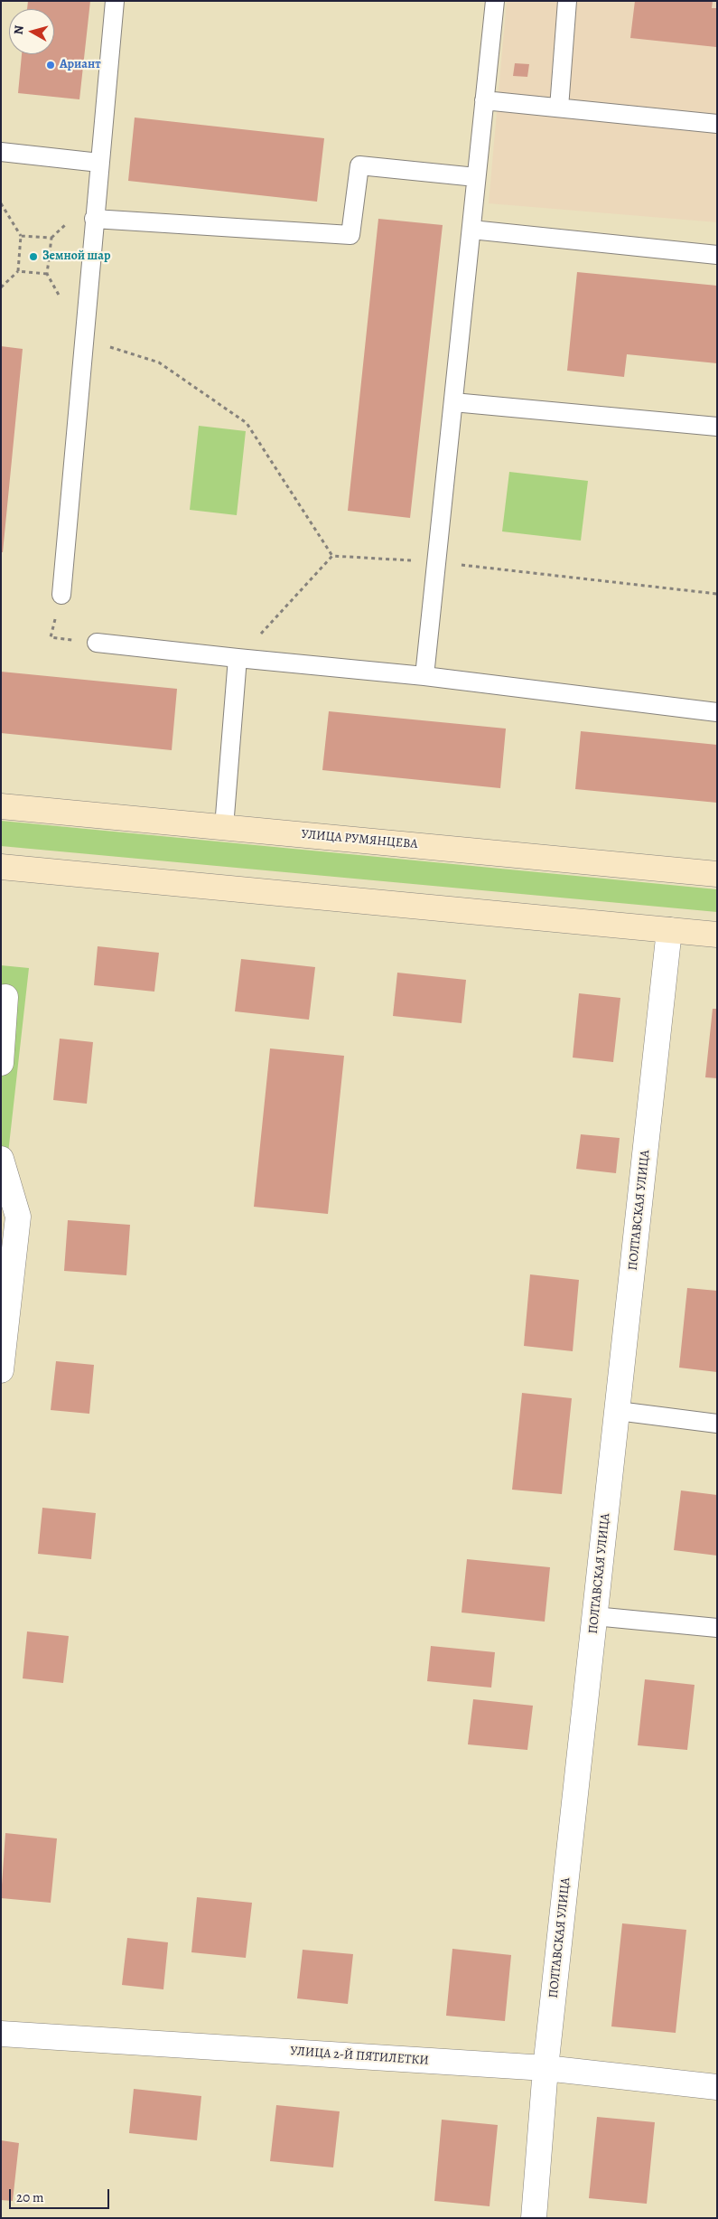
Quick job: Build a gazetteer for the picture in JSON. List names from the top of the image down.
{
  "streets": {
    "main road": ["УЛИЦА РУМЯНЦЕВА"],
    "street": ["ПОЛТАВСКАЯ УЛИЦА", "УЛИЦА 2-Й ПЯТИЛЕТКИ"]
  },
  "crossings": [
    ["ПОЛТАВСКАЯ УЛИЦА", "УЛИЦА 2-Й ПЯТИЛЕТКИ"]
  ],
  "places": ["Ариант", "Земной шар"],
  "scale_bar": "20 m",
  "north": "left"
}
